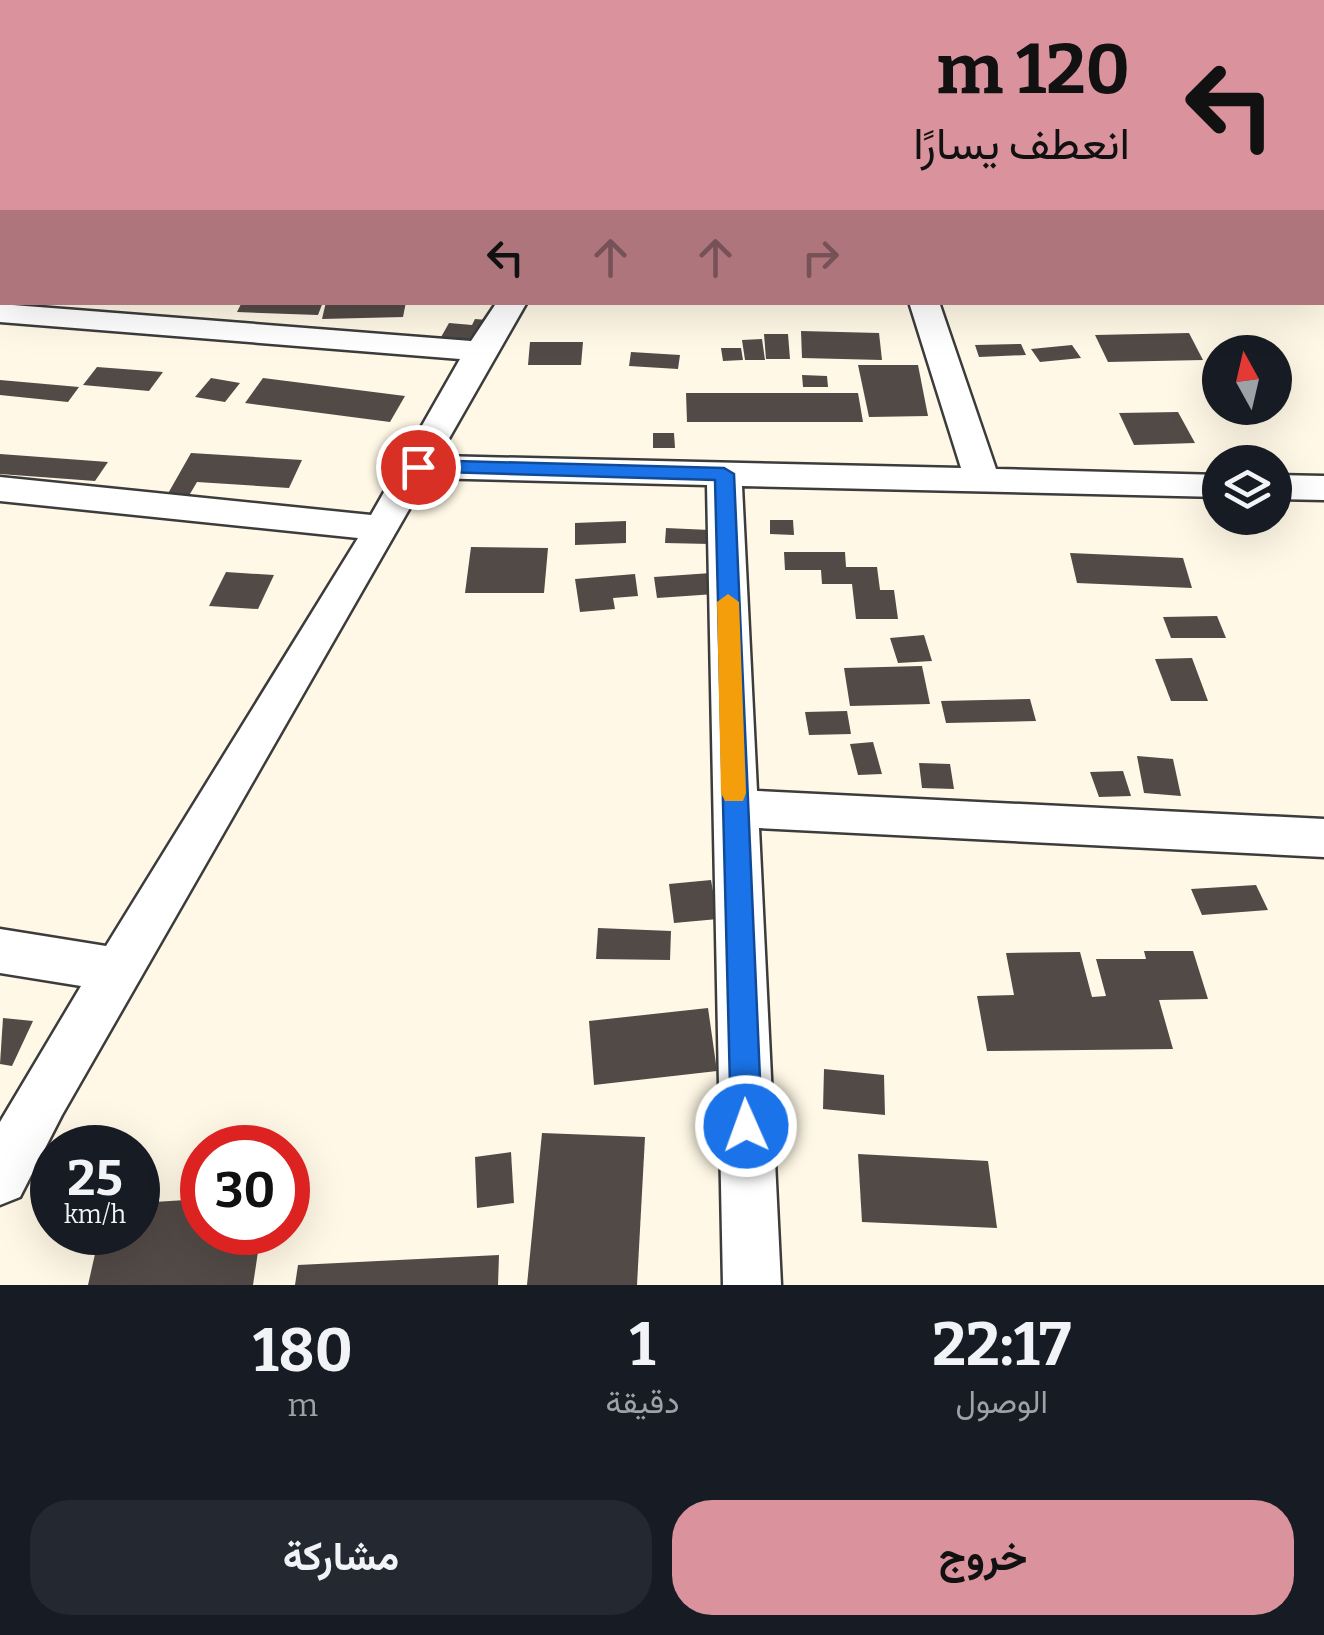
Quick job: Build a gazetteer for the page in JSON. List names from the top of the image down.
{
  "north": "top",
  "page": {
    "turn": ["120 m", "انعطف يسارًا"],
    "speed": "25 km/h",
    "limit": "30",
    "eta": [
      "22:17",
      "الوصول",
      "1",
      "دقيقة",
      "180",
      "m"
    ],
    "buttons": ["خروج", "مشاركة"]
  }
}
